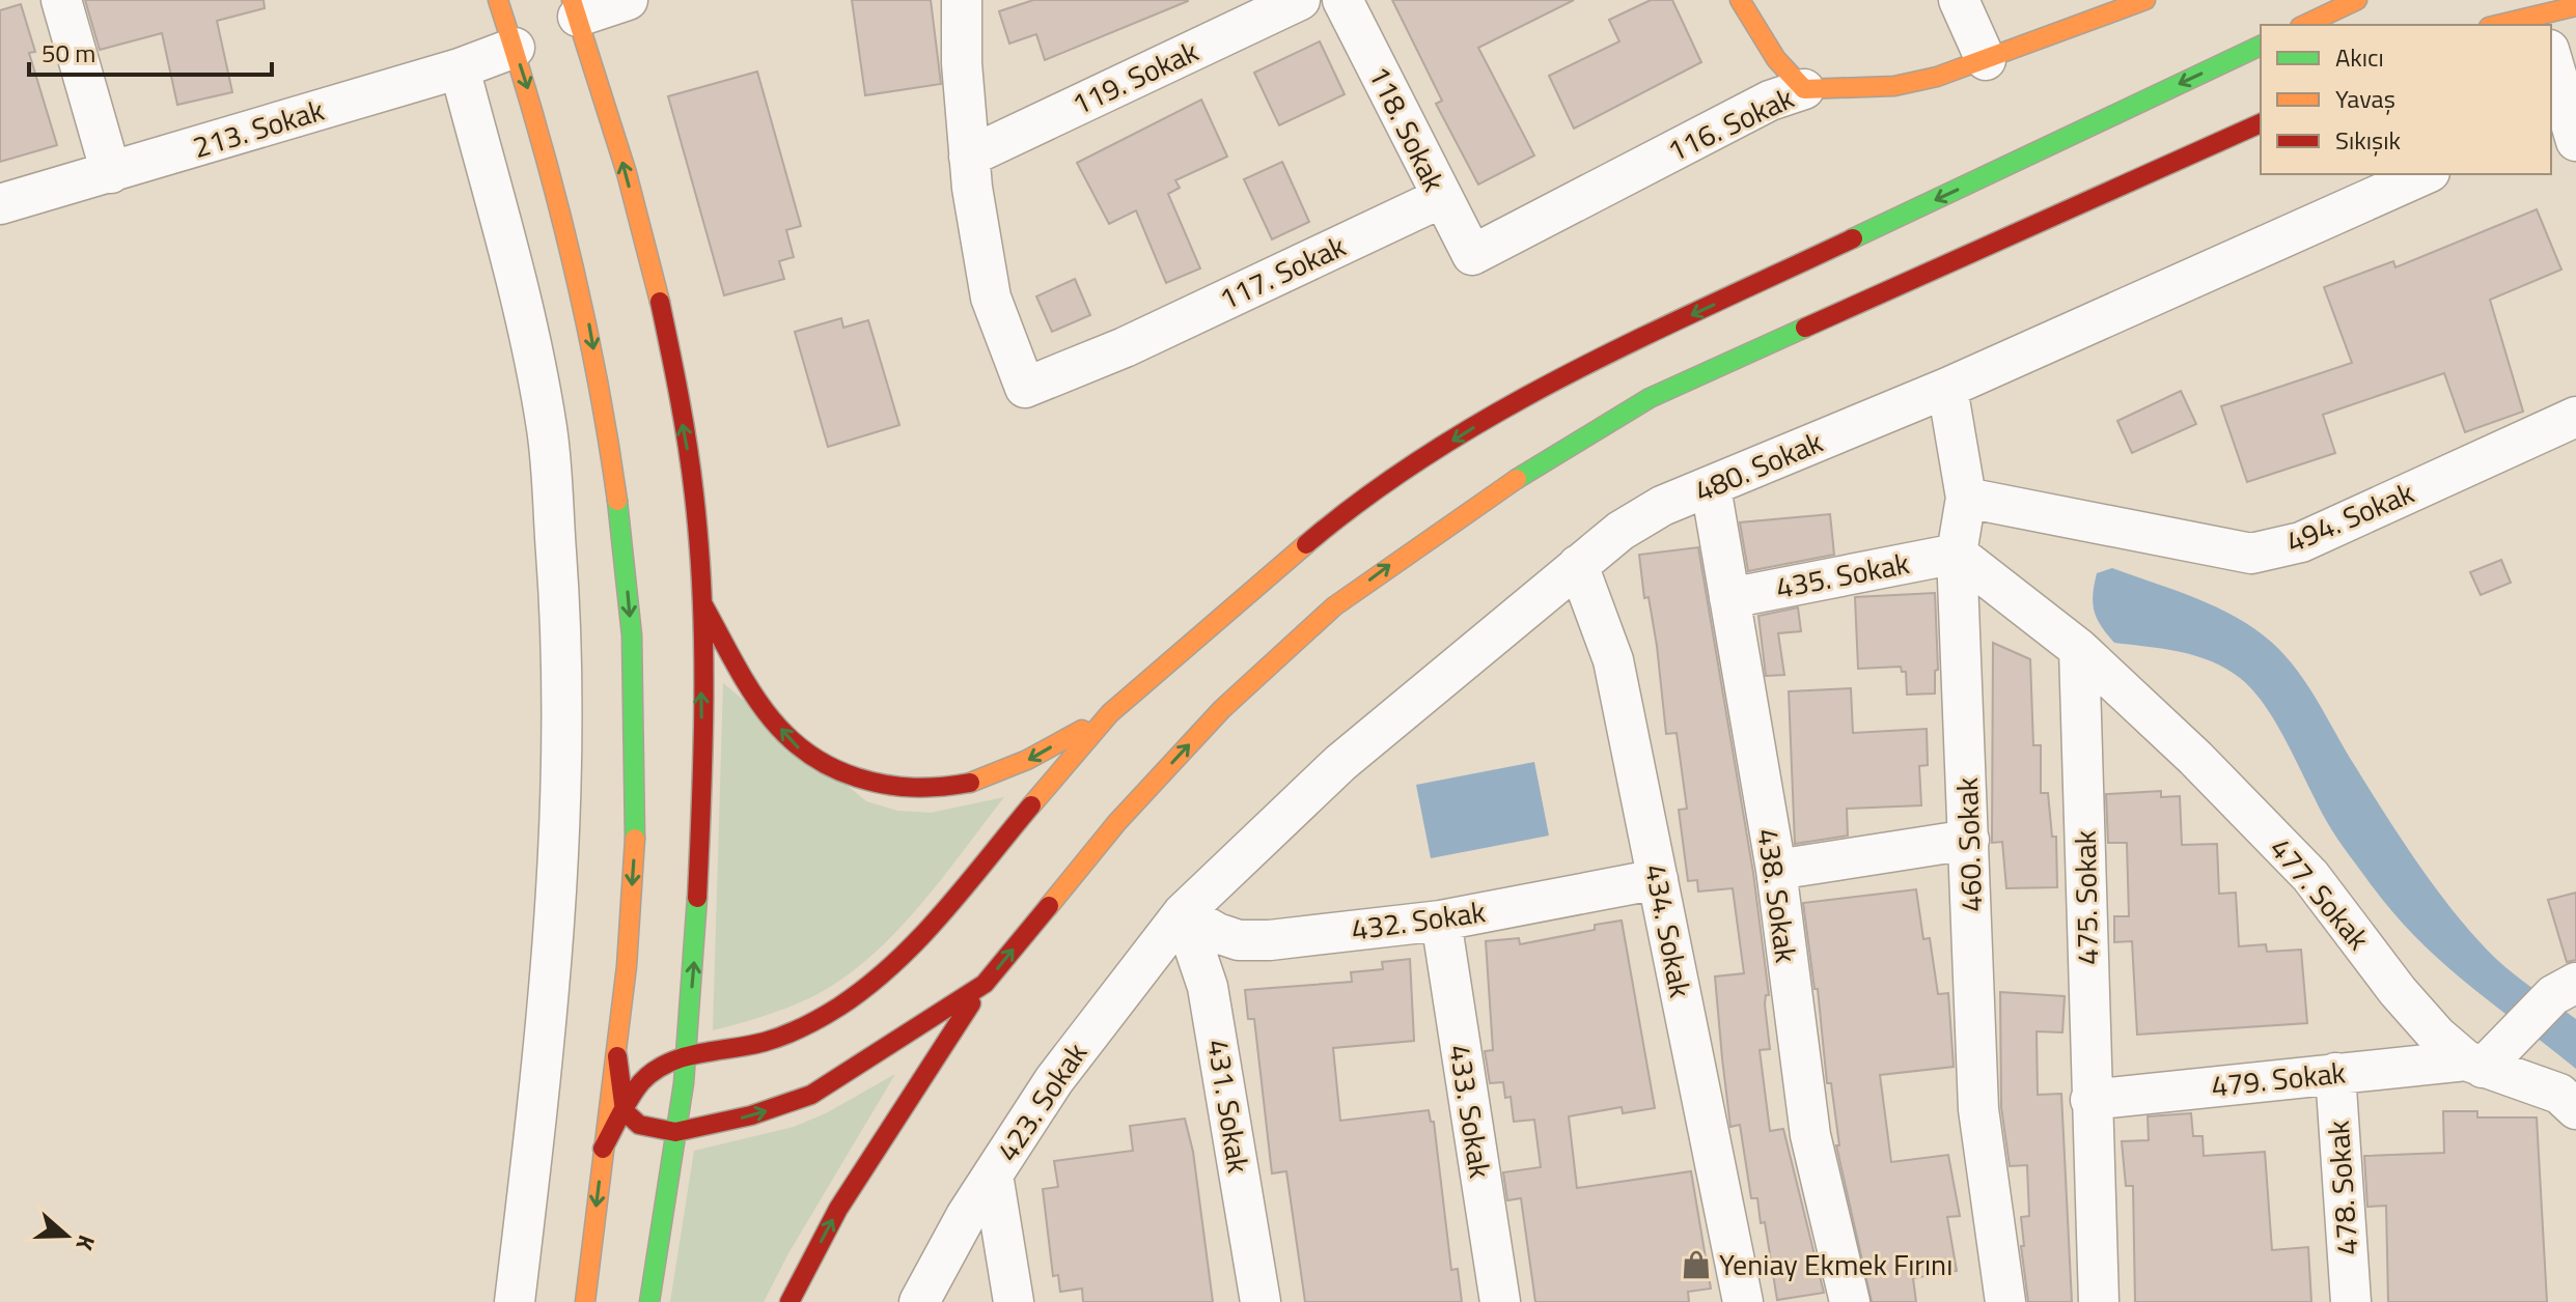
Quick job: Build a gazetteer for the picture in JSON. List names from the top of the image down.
{
  "streets": {
    "main road": ["116. Sokak"],
    "street": [
      "119. Sokak",
      "213. Sokak",
      "118. Sokak",
      "117. Sokak",
      "480. Sokak",
      "494. Sokak",
      "435. Sokak",
      "460. Sokak",
      "477. Sokak",
      "438. Sokak",
      "475. Sokak",
      "432. Sokak",
      "434. Sokak",
      "479. Sokak",
      "423. Sokak",
      "431. Sokak",
      "433. Sokak",
      "478. Sokak"
    ]
  },
  "crossings": [
    ["119. Sokak", "117. Sokak"],
    ["116. Sokak", "118. Sokak"],
    ["118. Sokak", "117. Sokak"],
    ["480. Sokak", "460. Sokak"],
    ["480. Sokak", "438. Sokak"],
    ["480. Sokak", "432. Sokak"],
    ["480. Sokak", "434. Sokak"],
    ["480. Sokak", "423. Sokak"],
    ["480. Sokak", "431. Sokak"],
    ["494. Sokak", "460. Sokak"],
    ["435. Sokak", "460. Sokak"],
    ["435. Sokak", "438. Sokak"],
    ["477. Sokak", "475. Sokak"],
    ["477. Sokak", "479. Sokak"],
    ["475. Sokak", "479. Sokak"],
    ["432. Sokak", "434. Sokak"],
    ["432. Sokak", "423. Sokak"],
    ["432. Sokak", "431. Sokak"],
    ["432. Sokak", "433. Sokak"],
    ["479. Sokak", "478. Sokak"],
    ["423. Sokak", "431. Sokak"]
  ],
  "places": {
    "shop": ["Yeniay Ekmek Fırını"]
  },
  "legend": ["Akıcı", "Yavaş", "Sıkışık"],
  "scale_bar": "50 m",
  "north": "right"
}
